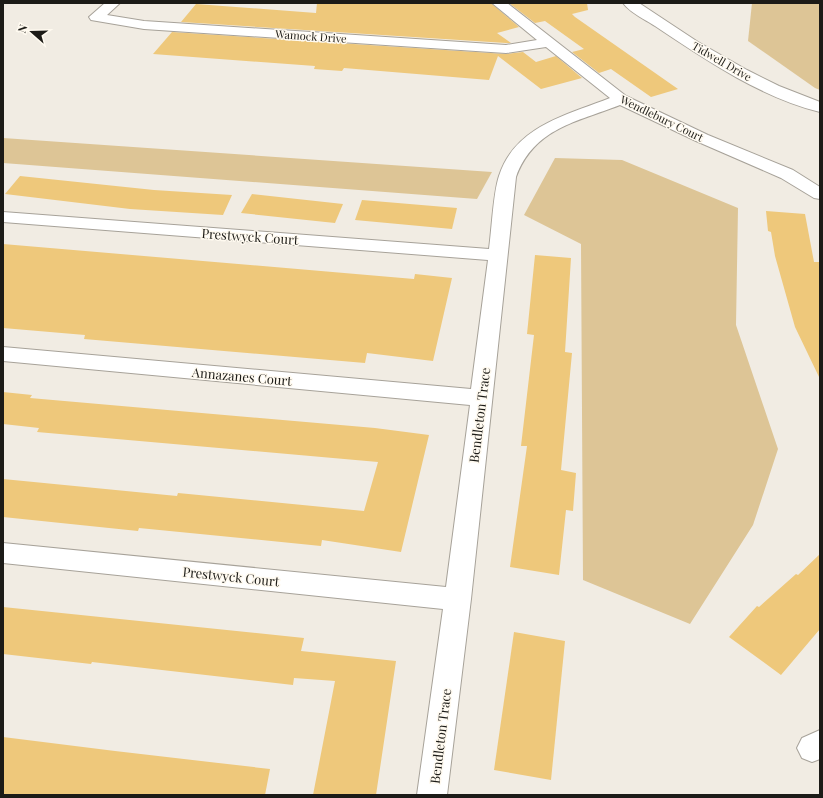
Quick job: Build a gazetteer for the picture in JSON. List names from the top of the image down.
{
  "streets": {
    "street": [
      "Wamock Drive",
      "Tidwell Drive",
      "Wendlebury Court",
      "Prestwyck Court",
      "Annazanes Court",
      "Bendleton Trace"
    ]
  },
  "crossings": [
    ["Wamock Drive", "Wendlebury Court"],
    ["Wendlebury Court", "Bendleton Trace"],
    ["Prestwyck Court", "Bendleton Trace"],
    ["Annazanes Court", "Bendleton Trace"]
  ],
  "north": "left"
}
